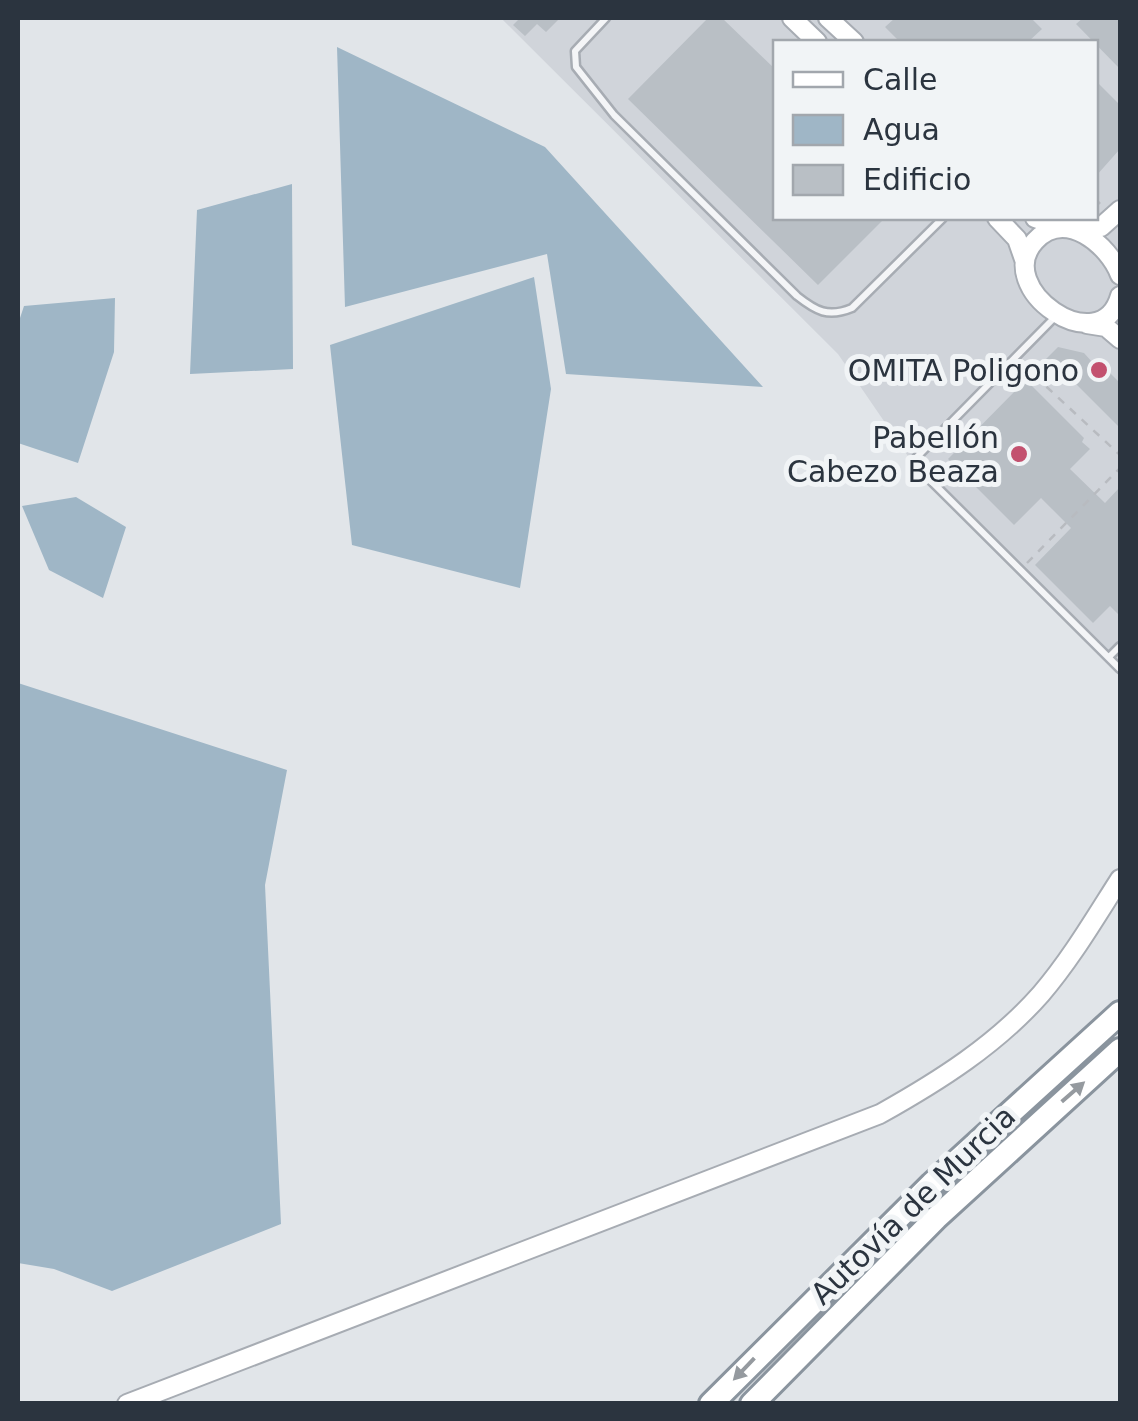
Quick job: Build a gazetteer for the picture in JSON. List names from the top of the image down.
{
  "streets": {
    "highway": ["Autovía de Murcia"]
  },
  "places": ["OMITA Poligono", "Pabellón Cabezo Beaza"],
  "legend": ["Calle", "Agua", "Edificio"]
}
